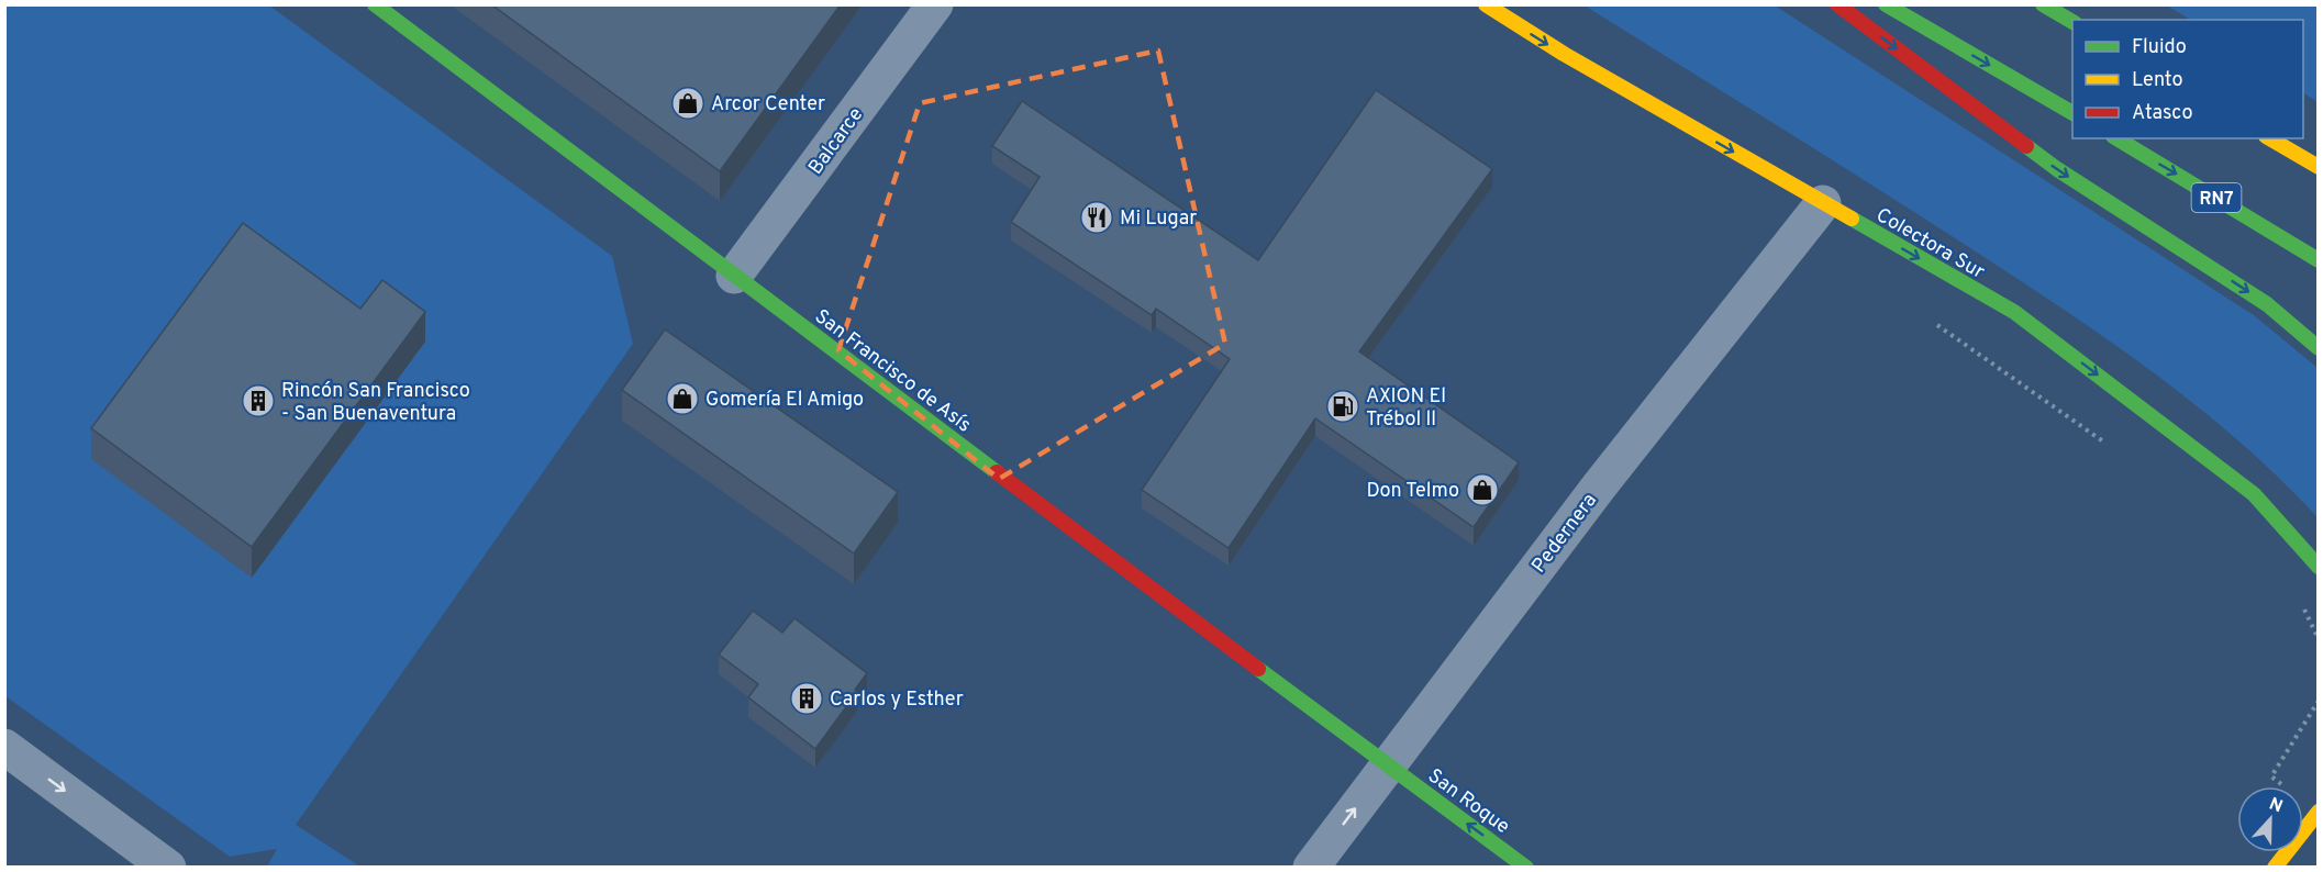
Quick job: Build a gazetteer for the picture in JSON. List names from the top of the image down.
{
  "streets": {
    "main road": [
      "RN7",
      "Colectora Sur",
      "San Francisco de Asís",
      "San Roque"
    ],
    "street": ["Balcarce", "Pedernera"]
  },
  "crossings": [
    ["Balcarce", "San Francisco de Asís"],
    ["Colectora Sur", "Pedernera"],
    ["San Francisco de Asís", "Pedernera"],
    ["San Francisco de Asís", "San Roque"],
    ["Pedernera", "San Roque"]
  ],
  "one_way": ["Colectora Sur", "San Roque"],
  "places": {
    "shop": ["Arcor Center", "Gomería El Amigo", "Don Telmo"],
    "restaurant": ["Mi Lugar"],
    "building": ["Rincón San Francisco - San Buenaventura", "Carlos y Esther"],
    "fuel station": ["AXION El Trébol ll"]
  },
  "legend": ["Fluido", "Lento", "Atasco"],
  "north": "top"
}
